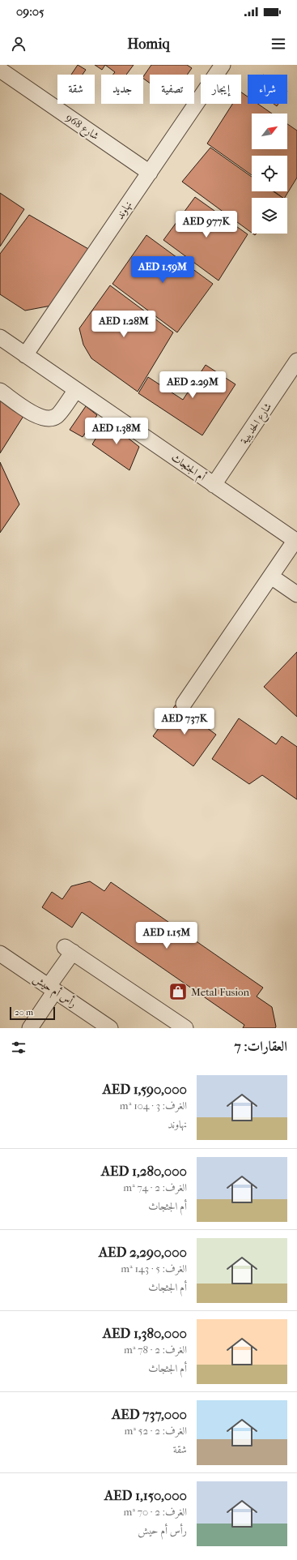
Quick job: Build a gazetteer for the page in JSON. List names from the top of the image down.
{
  "streets": {
    "street": [
      "شارع 968",
      "نهاوند",
      "شارع الحديبية",
      "أم الجثجاث",
      "رأس أم حيش"
    ]
  },
  "crossings": [
    ["شارع 968", "نهاوند"],
    ["نهاوند", "أم الجثجاث"],
    ["شارع الحديبية", "أم الجثجاث"]
  ],
  "places": {
    "shop": ["Metal Fusion"]
  },
  "scale_bar": "20 m",
  "north": "top right",
  "page": {
    "status": "09:05",
    "header": "Homiq",
    "chip": [
      "شراء",
      "إيجار",
      "تصفية",
      "جديد",
      "شقة"
    ],
    "price": [
      "AED 977K",
      "AED 1.59M",
      "AED 1.28M",
      "AED 2.29M",
      "AED 1.38M",
      "AED 737K",
      "AED 1.15M"
    ],
    "scale": "20 m",
    "heading": "العقارات: 7",
    "list": [
      {
        "name": "AED 1,590,000",
        "note": "الغرف: 3 · 104 m² · نهاوند"
      },
      {
        "name": "AED 1,280,000",
        "note": "الغرف: 2 · 74 m² · أم الجثجاث"
      },
      {
        "name": "AED 2,290,000",
        "note": "الغرف: 5 · 143 m² · أم الجثجاث"
      },
      {
        "name": "AED 1,380,000",
        "note": "الغرف: 2 · 78 m² · أم الجثجاث"
      },
      {
        "name": "AED 737,000",
        "note": "الغرف: 2 · 52 m² · شقة"
      },
      {
        "name": "AED 1,150,000",
        "note": "الغرف: 2 · 70 m² · رأس أم حيش"
      }
    ]
  }
}
